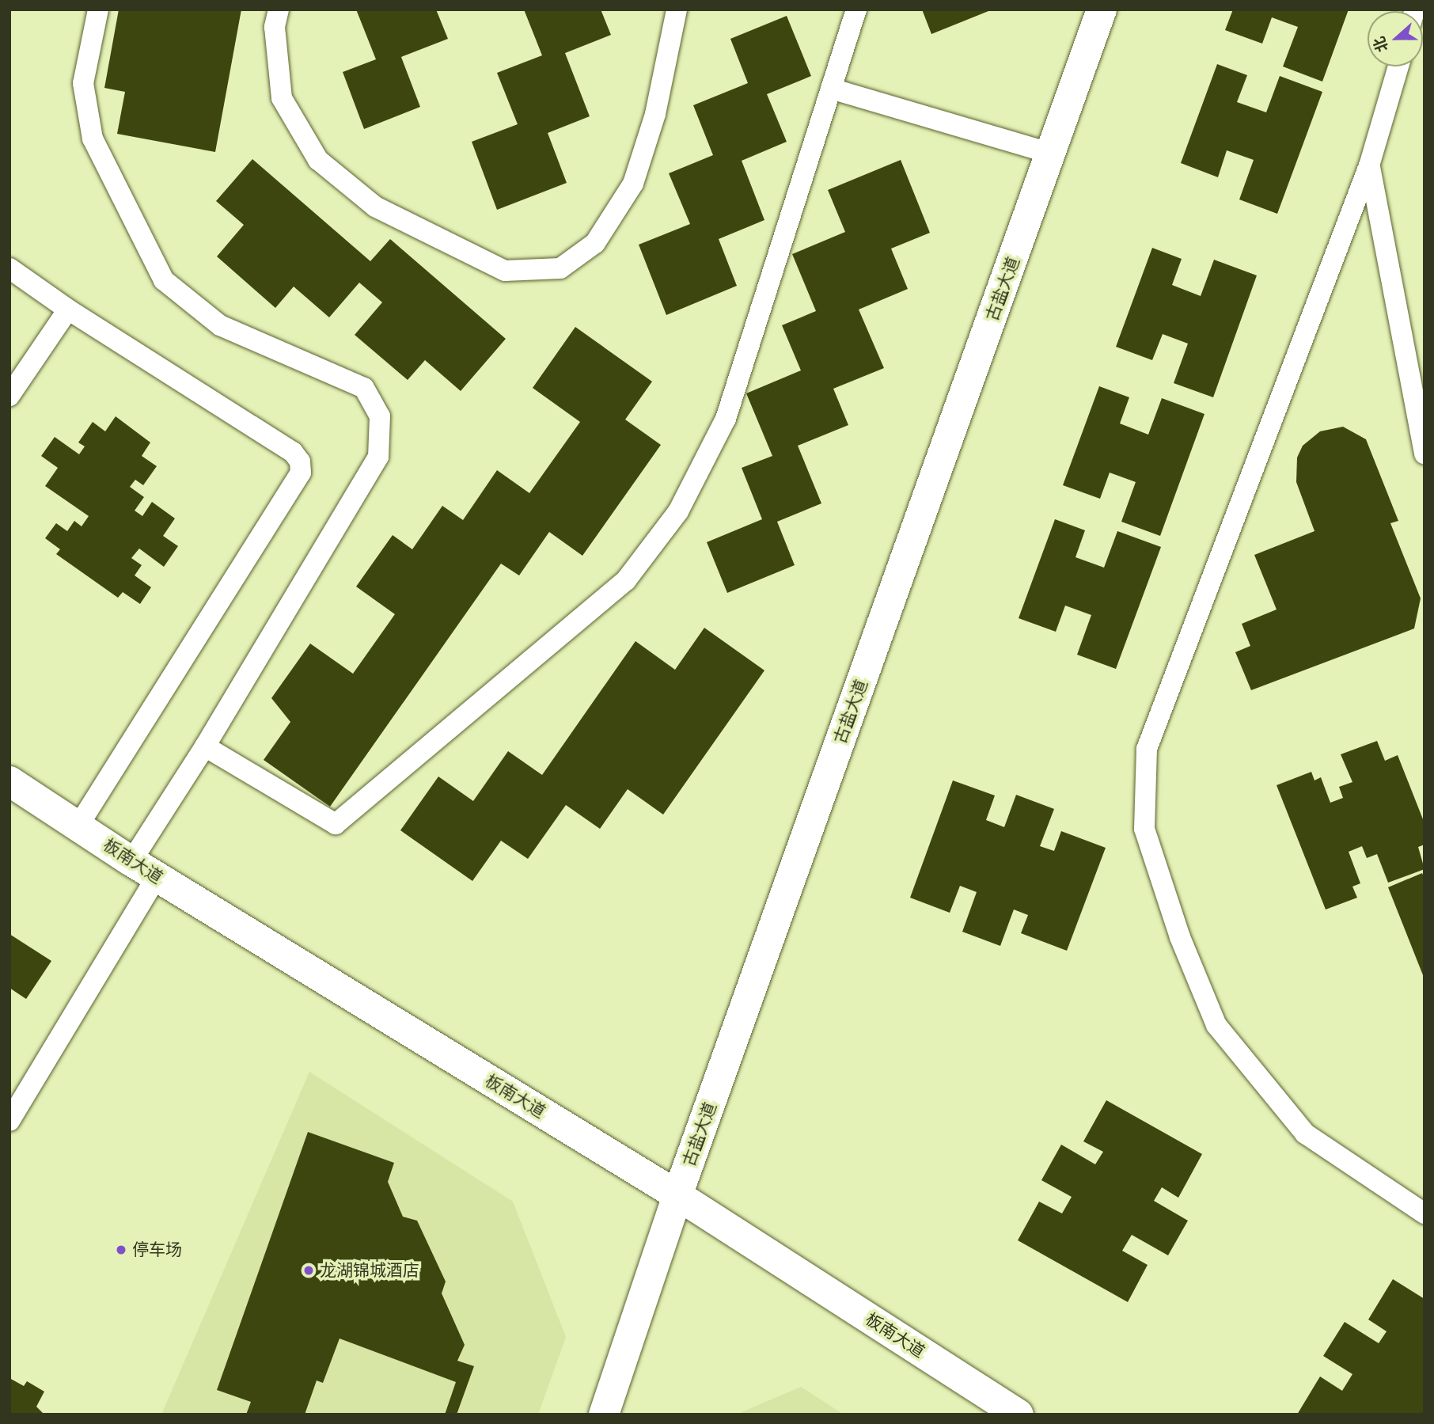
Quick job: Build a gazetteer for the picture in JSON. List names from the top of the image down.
{
  "streets": {
    "street": ["古盐大道", "板南大道"]
  },
  "crossings": [
    ["古盐大道", "板南大道"]
  ],
  "places": ["停车场", "龙湖锦城酒店"],
  "north": "left"
}
